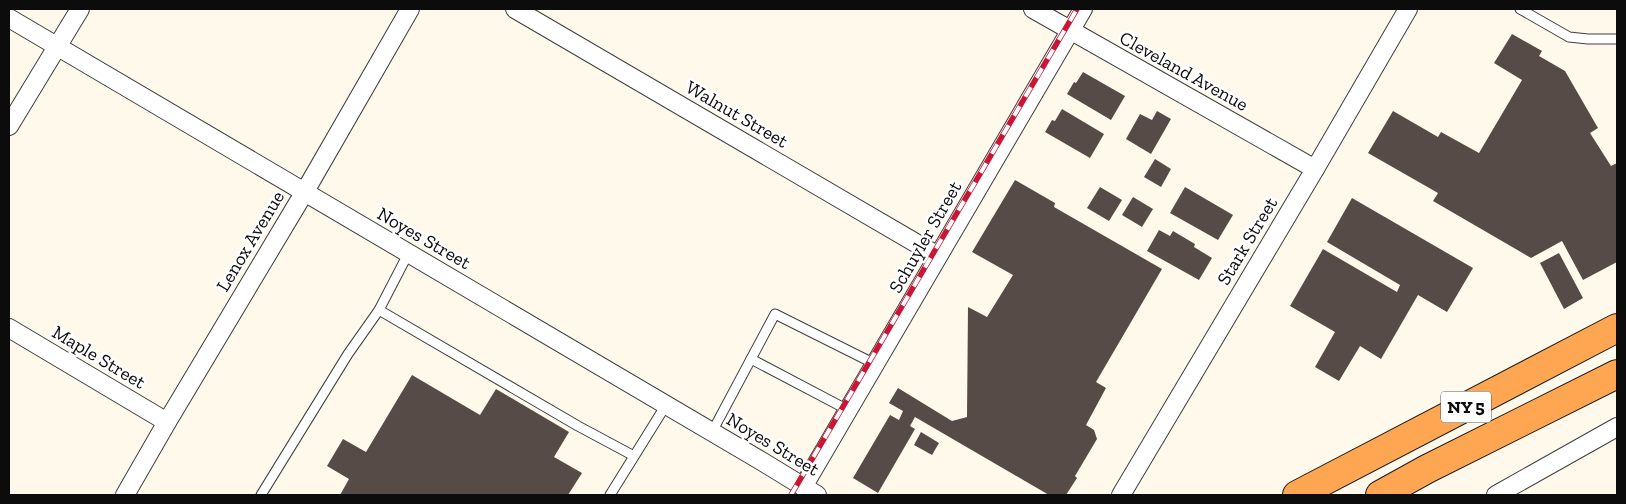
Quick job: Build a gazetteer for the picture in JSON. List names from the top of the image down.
{
  "streets": {
    "highway": ["NY 5"],
    "street": [
      "Cleveland Avenue",
      "Walnut Street",
      "Schuyler Street",
      "Noyes Street",
      "Lenox Avenue",
      "Stark Street",
      "Maple Street"
    ]
  },
  "crossings": [
    ["Cleveland Avenue", "Schuyler Street"],
    ["Cleveland Avenue", "Stark Street"],
    ["Walnut Street", "Schuyler Street"],
    ["Schuyler Street", "Noyes Street"],
    ["Noyes Street", "Lenox Avenue"],
    ["Lenox Avenue", "Maple Street"]
  ]
}
